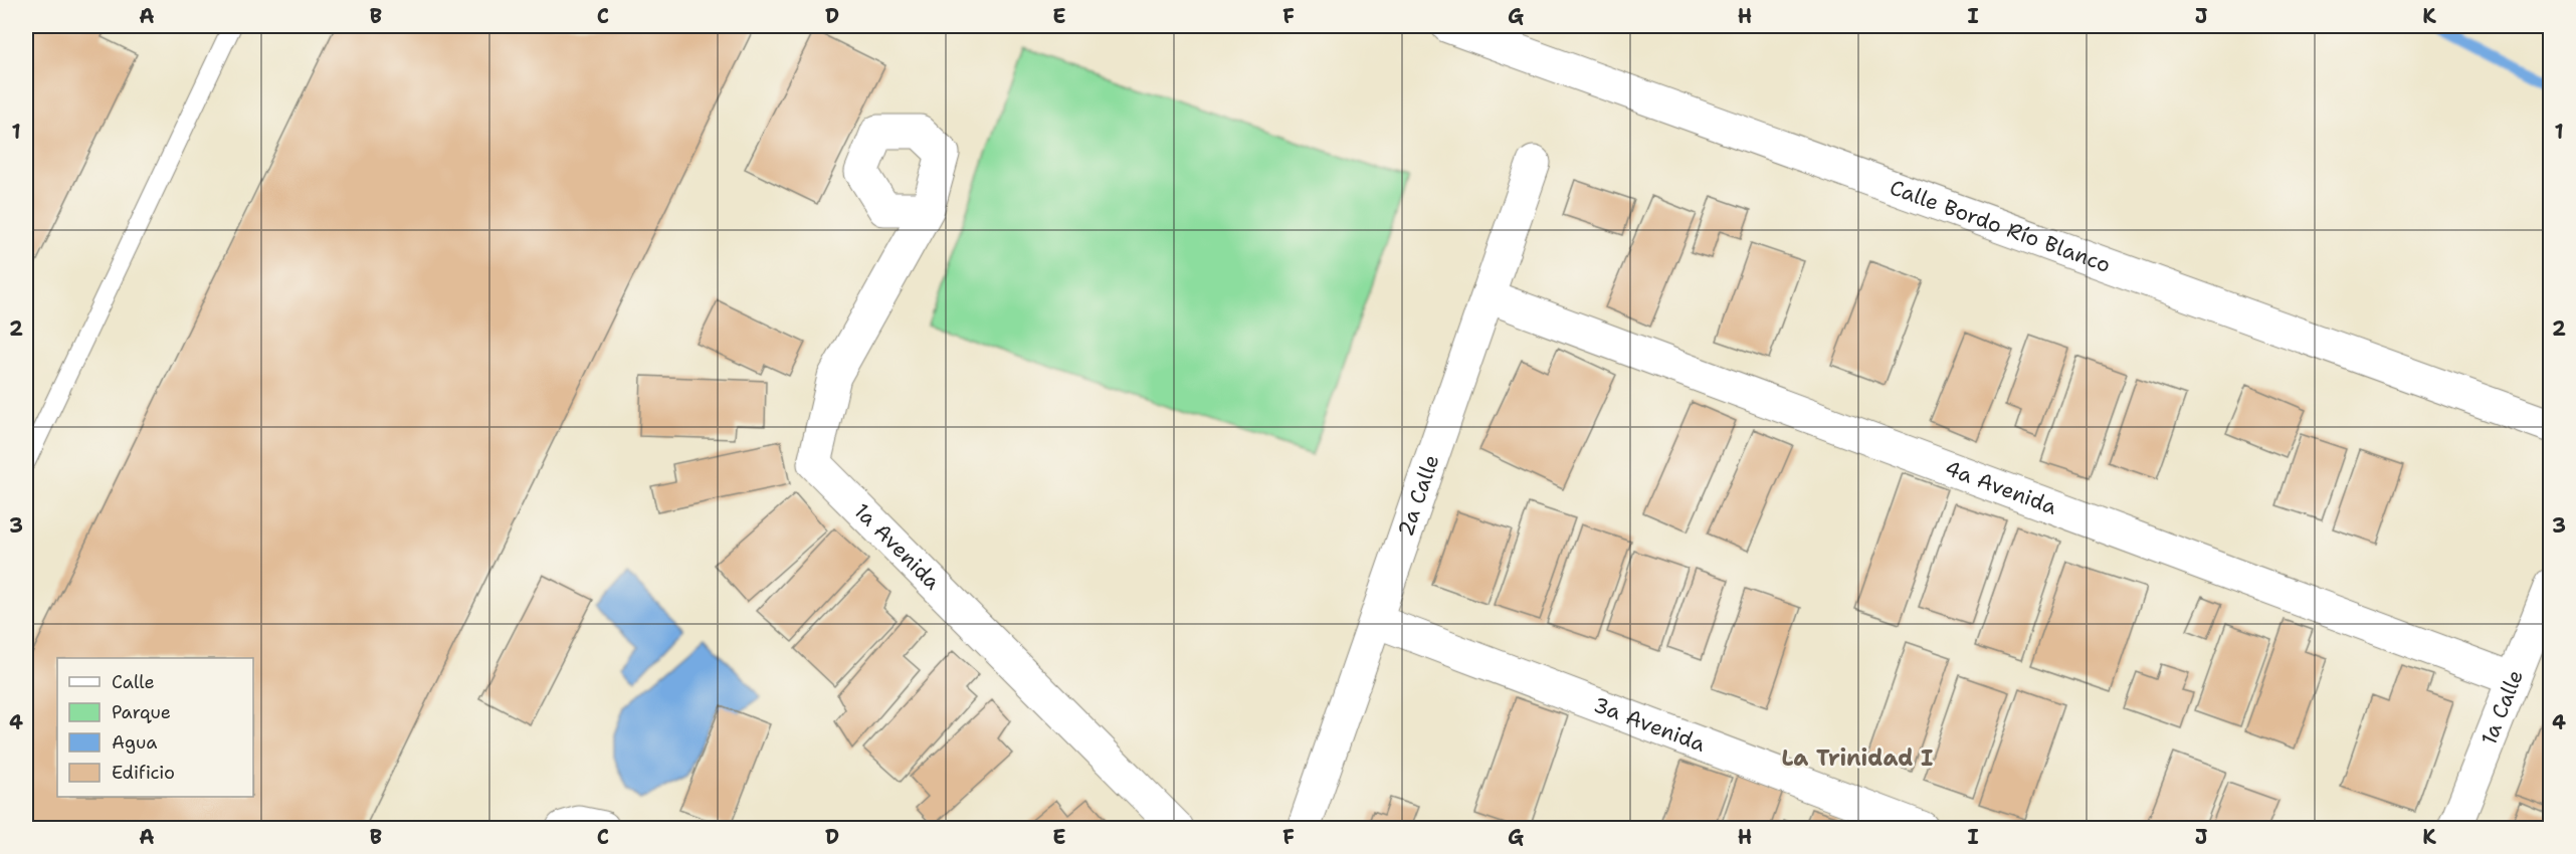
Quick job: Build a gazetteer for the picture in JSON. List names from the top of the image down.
{
  "streets": {
    "street": [
      "Calle Bordo Río Blanco",
      "4a Avenida",
      "2a Calle",
      "1a Avenida",
      "1a Calle",
      "3a Avenida"
    ]
  },
  "crossings": [
    ["4a Avenida", "2a Calle"],
    ["4a Avenida", "1a Calle"],
    ["2a Calle", "3a Avenida"]
  ],
  "districts": ["La Trinidad I"],
  "legend": [
    "Calle",
    "Parque",
    "Agua",
    "Edificio"
  ],
  "grid": {
    "columns": [
      "A",
      "B",
      "C",
      "D",
      "E",
      "F",
      "G",
      "H",
      "I",
      "J",
      "K"
    ],
    "rows": [
      "1",
      "2",
      "3",
      "4"
    ]
  }
}
